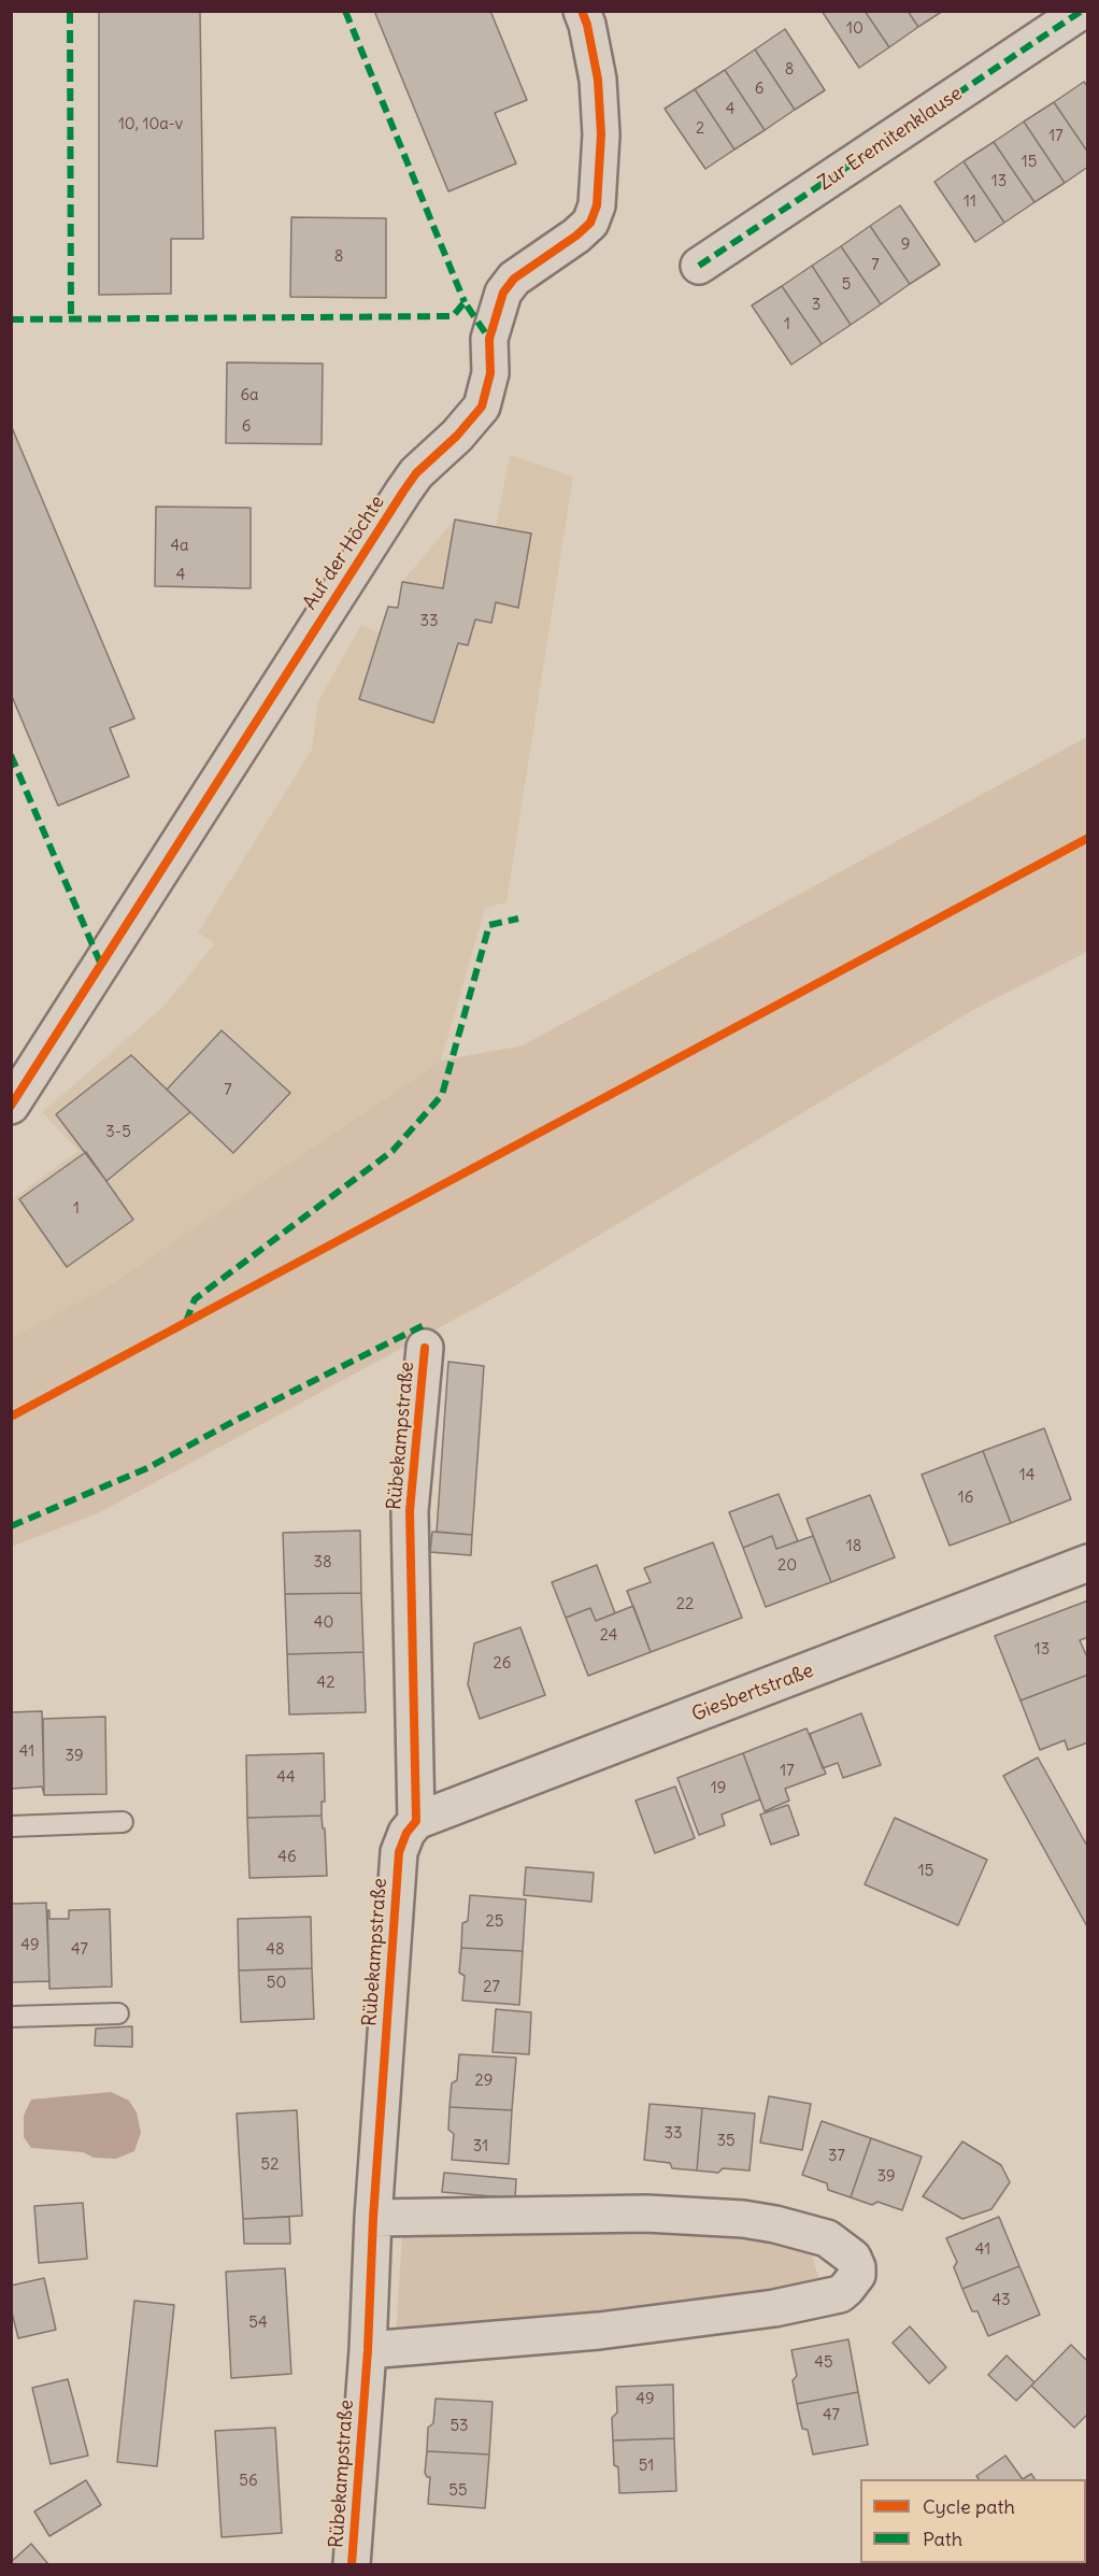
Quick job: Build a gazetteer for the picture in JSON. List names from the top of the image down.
{
  "streets": {
    "street": [
      "Zur Eremitenklause",
      "Auf der Höchte",
      "Rübekampstraße",
      "Giesbertstraße"
    ]
  },
  "crossings": [
    ["Rübekampstraße", "Giesbertstraße"]
  ],
  "house_numbers": [
    "10",
    "8",
    "6",
    "4",
    "10, 10a-v",
    "2",
    "17",
    "15",
    "13",
    "11",
    "9",
    "8",
    "7",
    "5",
    "3",
    "1",
    "6a",
    "6",
    "4a",
    "4",
    "33",
    "7",
    "3-5",
    "1",
    "14",
    "16",
    "18",
    "38",
    "20",
    "22",
    "40",
    "24",
    "13",
    "26",
    "42",
    "41",
    "39",
    "17",
    "44",
    "19",
    "46",
    "15",
    "25",
    "49",
    "47",
    "48",
    "50",
    "27",
    "29",
    "33",
    "35",
    "31",
    "37",
    "52",
    "39",
    "41",
    "43",
    "54",
    "45",
    "49",
    "47",
    "53",
    "51",
    "56",
    "55"
  ],
  "legend": ["Cycle path", "Path"]
}
